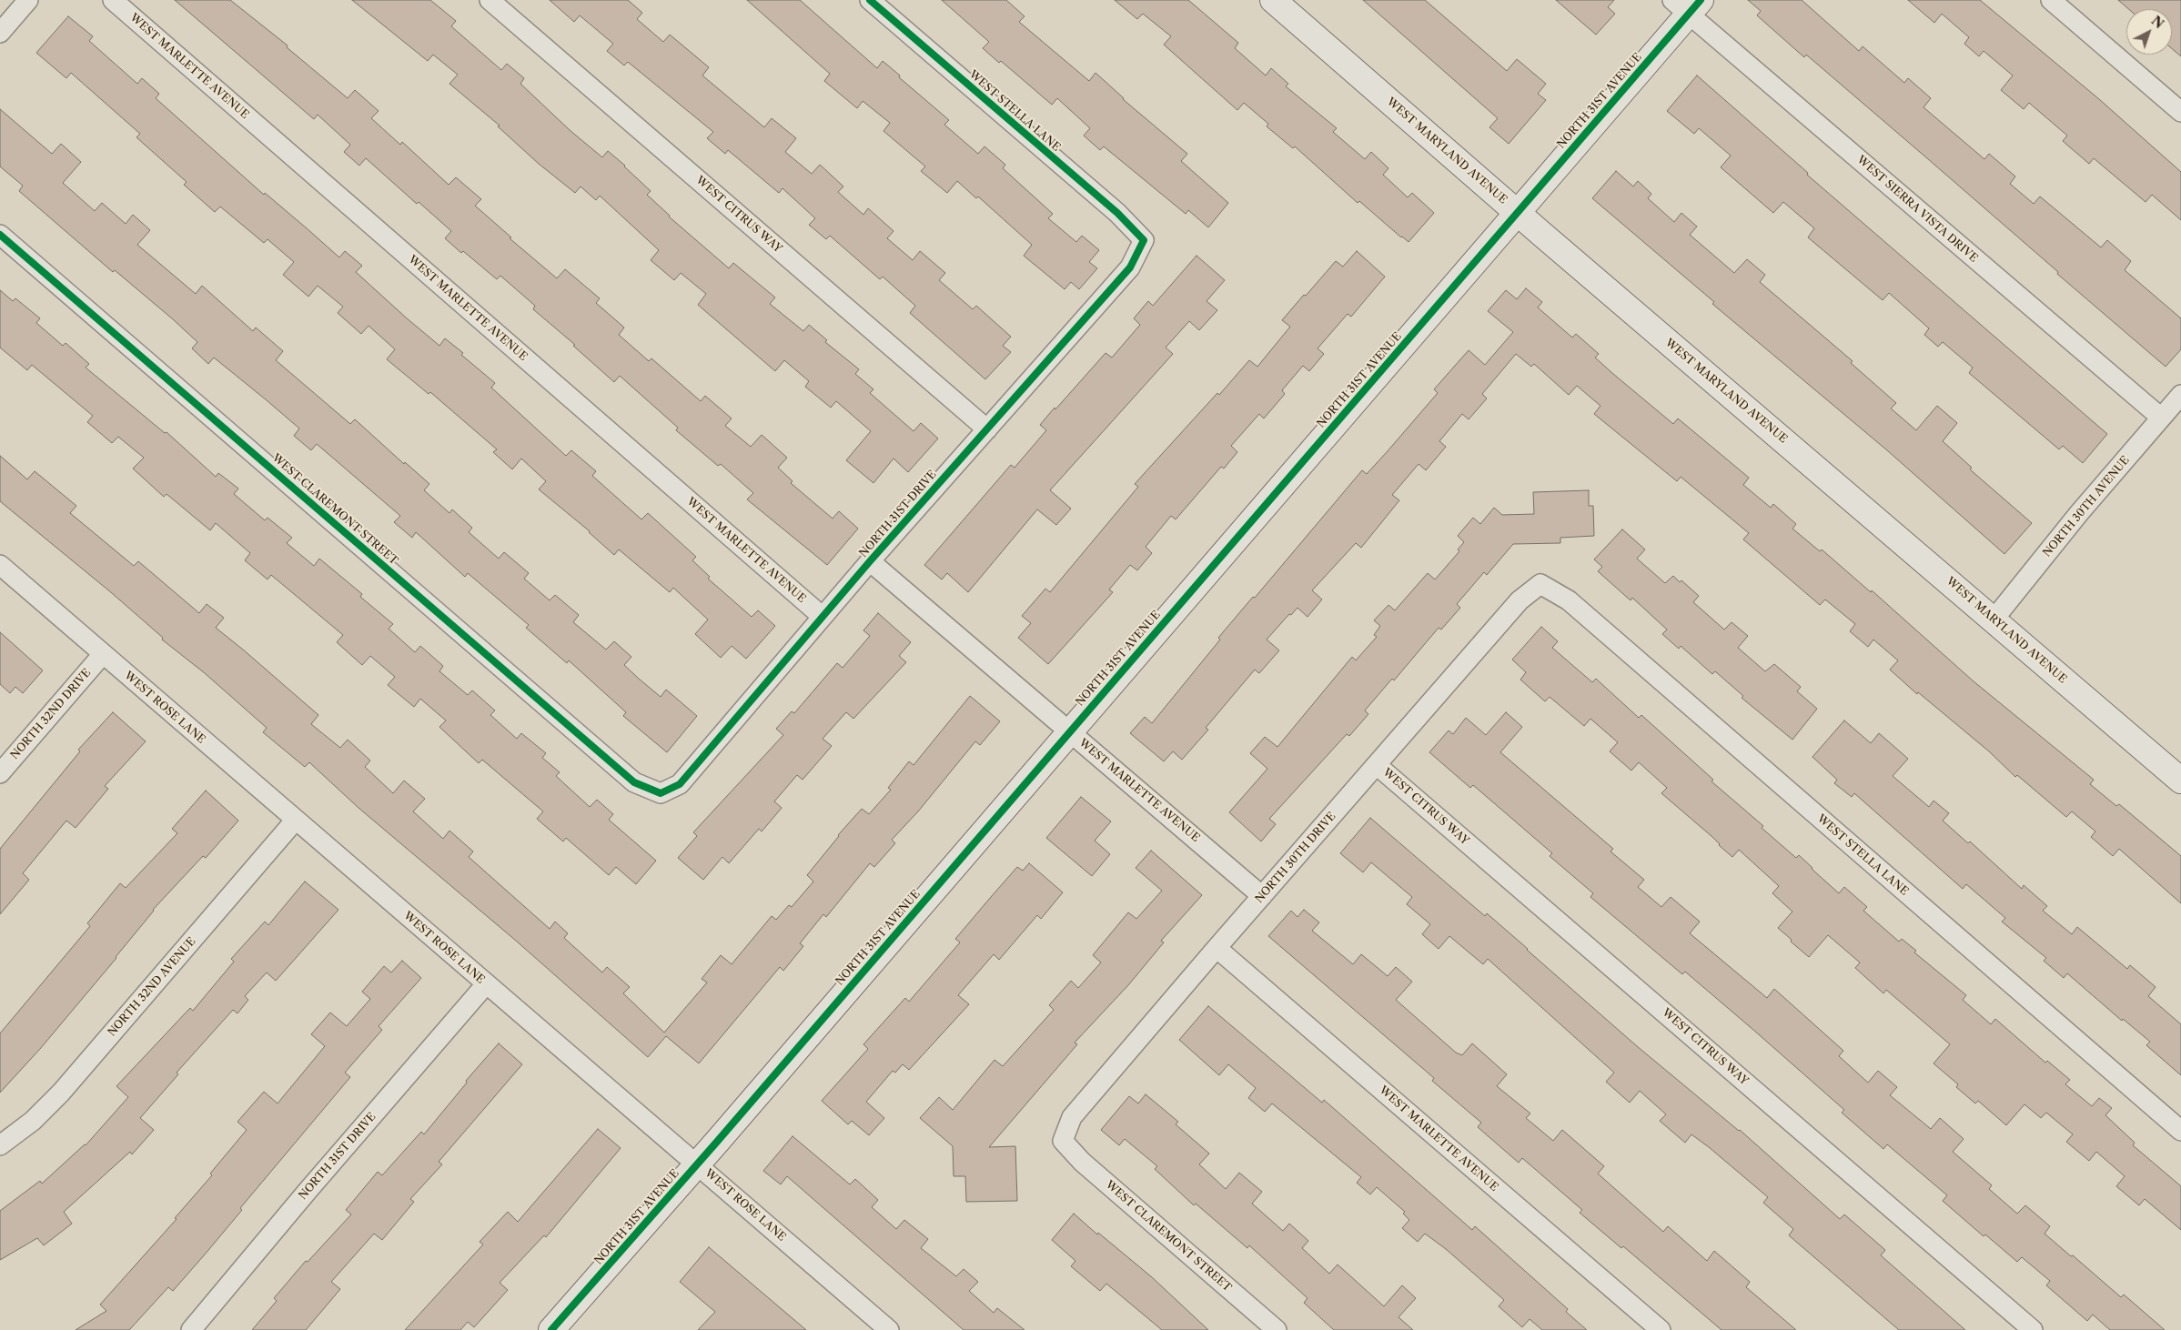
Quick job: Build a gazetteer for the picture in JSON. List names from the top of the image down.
{
  "streets": {
    "street": [
      "WEST MARLETTE AVENUE",
      "NORTH 31ST AVENUE",
      "WEST STELLA LANE",
      "WEST MARYLAND AVENUE",
      "WEST SIERRA VISTA DRIVE",
      "WEST CITRUS WAY",
      "NORTH 30TH AVENUE",
      "WEST CLAREMONT STREET",
      "NORTH 31ST DRIVE",
      "WEST ROSE LANE",
      "NORTH 32ND DRIVE",
      "NORTH 30TH DRIVE",
      "NORTH 32ND AVENUE"
    ]
  },
  "crossings": [
    ["WEST MARLETTE AVENUE", "NORTH 31ST AVENUE"],
    ["WEST MARLETTE AVENUE", "NORTH 31ST DRIVE"],
    ["WEST MARLETTE AVENUE", "NORTH 30TH DRIVE"],
    ["NORTH 31ST AVENUE", "WEST MARYLAND AVENUE"],
    ["NORTH 31ST AVENUE", "WEST SIERRA VISTA DRIVE"],
    ["NORTH 31ST AVENUE", "WEST ROSE LANE"],
    ["WEST STELLA LANE", "NORTH 31ST DRIVE"],
    ["WEST STELLA LANE", "NORTH 30TH DRIVE"],
    ["WEST MARYLAND AVENUE", "NORTH 30TH AVENUE"],
    ["WEST SIERRA VISTA DRIVE", "NORTH 30TH AVENUE"],
    ["WEST CITRUS WAY", "NORTH 31ST DRIVE"],
    ["WEST CITRUS WAY", "NORTH 30TH DRIVE"],
    ["WEST CLAREMONT STREET", "NORTH 31ST DRIVE"],
    ["WEST CLAREMONT STREET", "NORTH 30TH DRIVE"],
    ["NORTH 31ST DRIVE", "WEST ROSE LANE"],
    ["WEST ROSE LANE", "NORTH 32ND DRIVE"],
    ["WEST ROSE LANE", "NORTH 32ND AVENUE"]
  ],
  "north": "top right"
}
